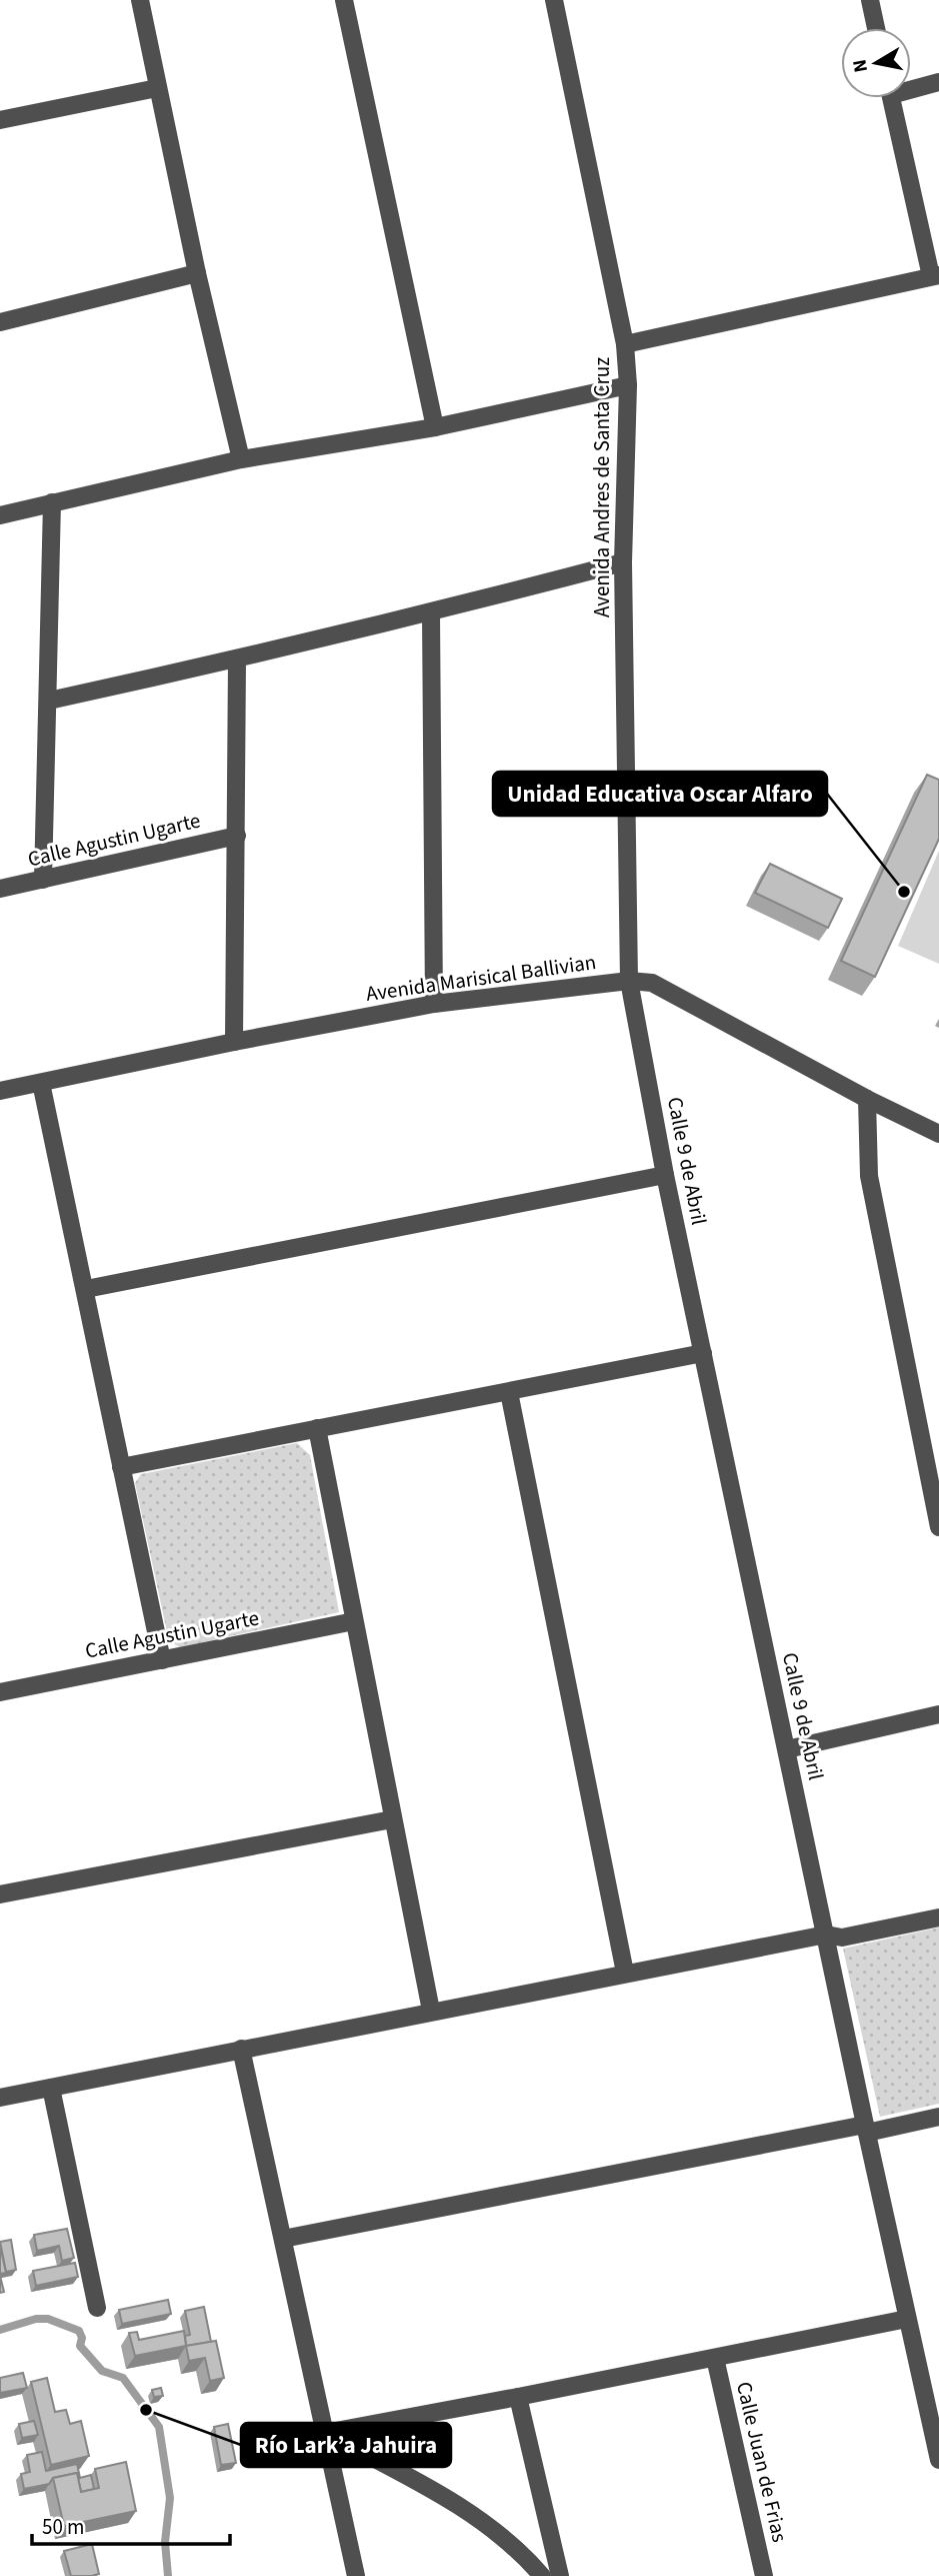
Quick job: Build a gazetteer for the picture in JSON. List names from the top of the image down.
{
  "streets": {
    "street": [
      "Avenida Andres de Santa Cruz",
      "Calle Agustin Ugarte",
      "Avenida Marisical Ballivian",
      "Calle 9 de Abril",
      "Calle Juan de Frias"
    ]
  },
  "crossings": [
    ["Avenida Andres de Santa Cruz", "Avenida Marisical Ballivian"],
    ["Avenida Andres de Santa Cruz", "Calle 9 de Abril"],
    ["Avenida Marisical Ballivian", "Calle 9 de Abril"]
  ],
  "places": ["Unidad Educativa Oscar Alfaro", "Río Lark’a Jahuira"],
  "scale_bar": "50 m",
  "north": "left"
}
